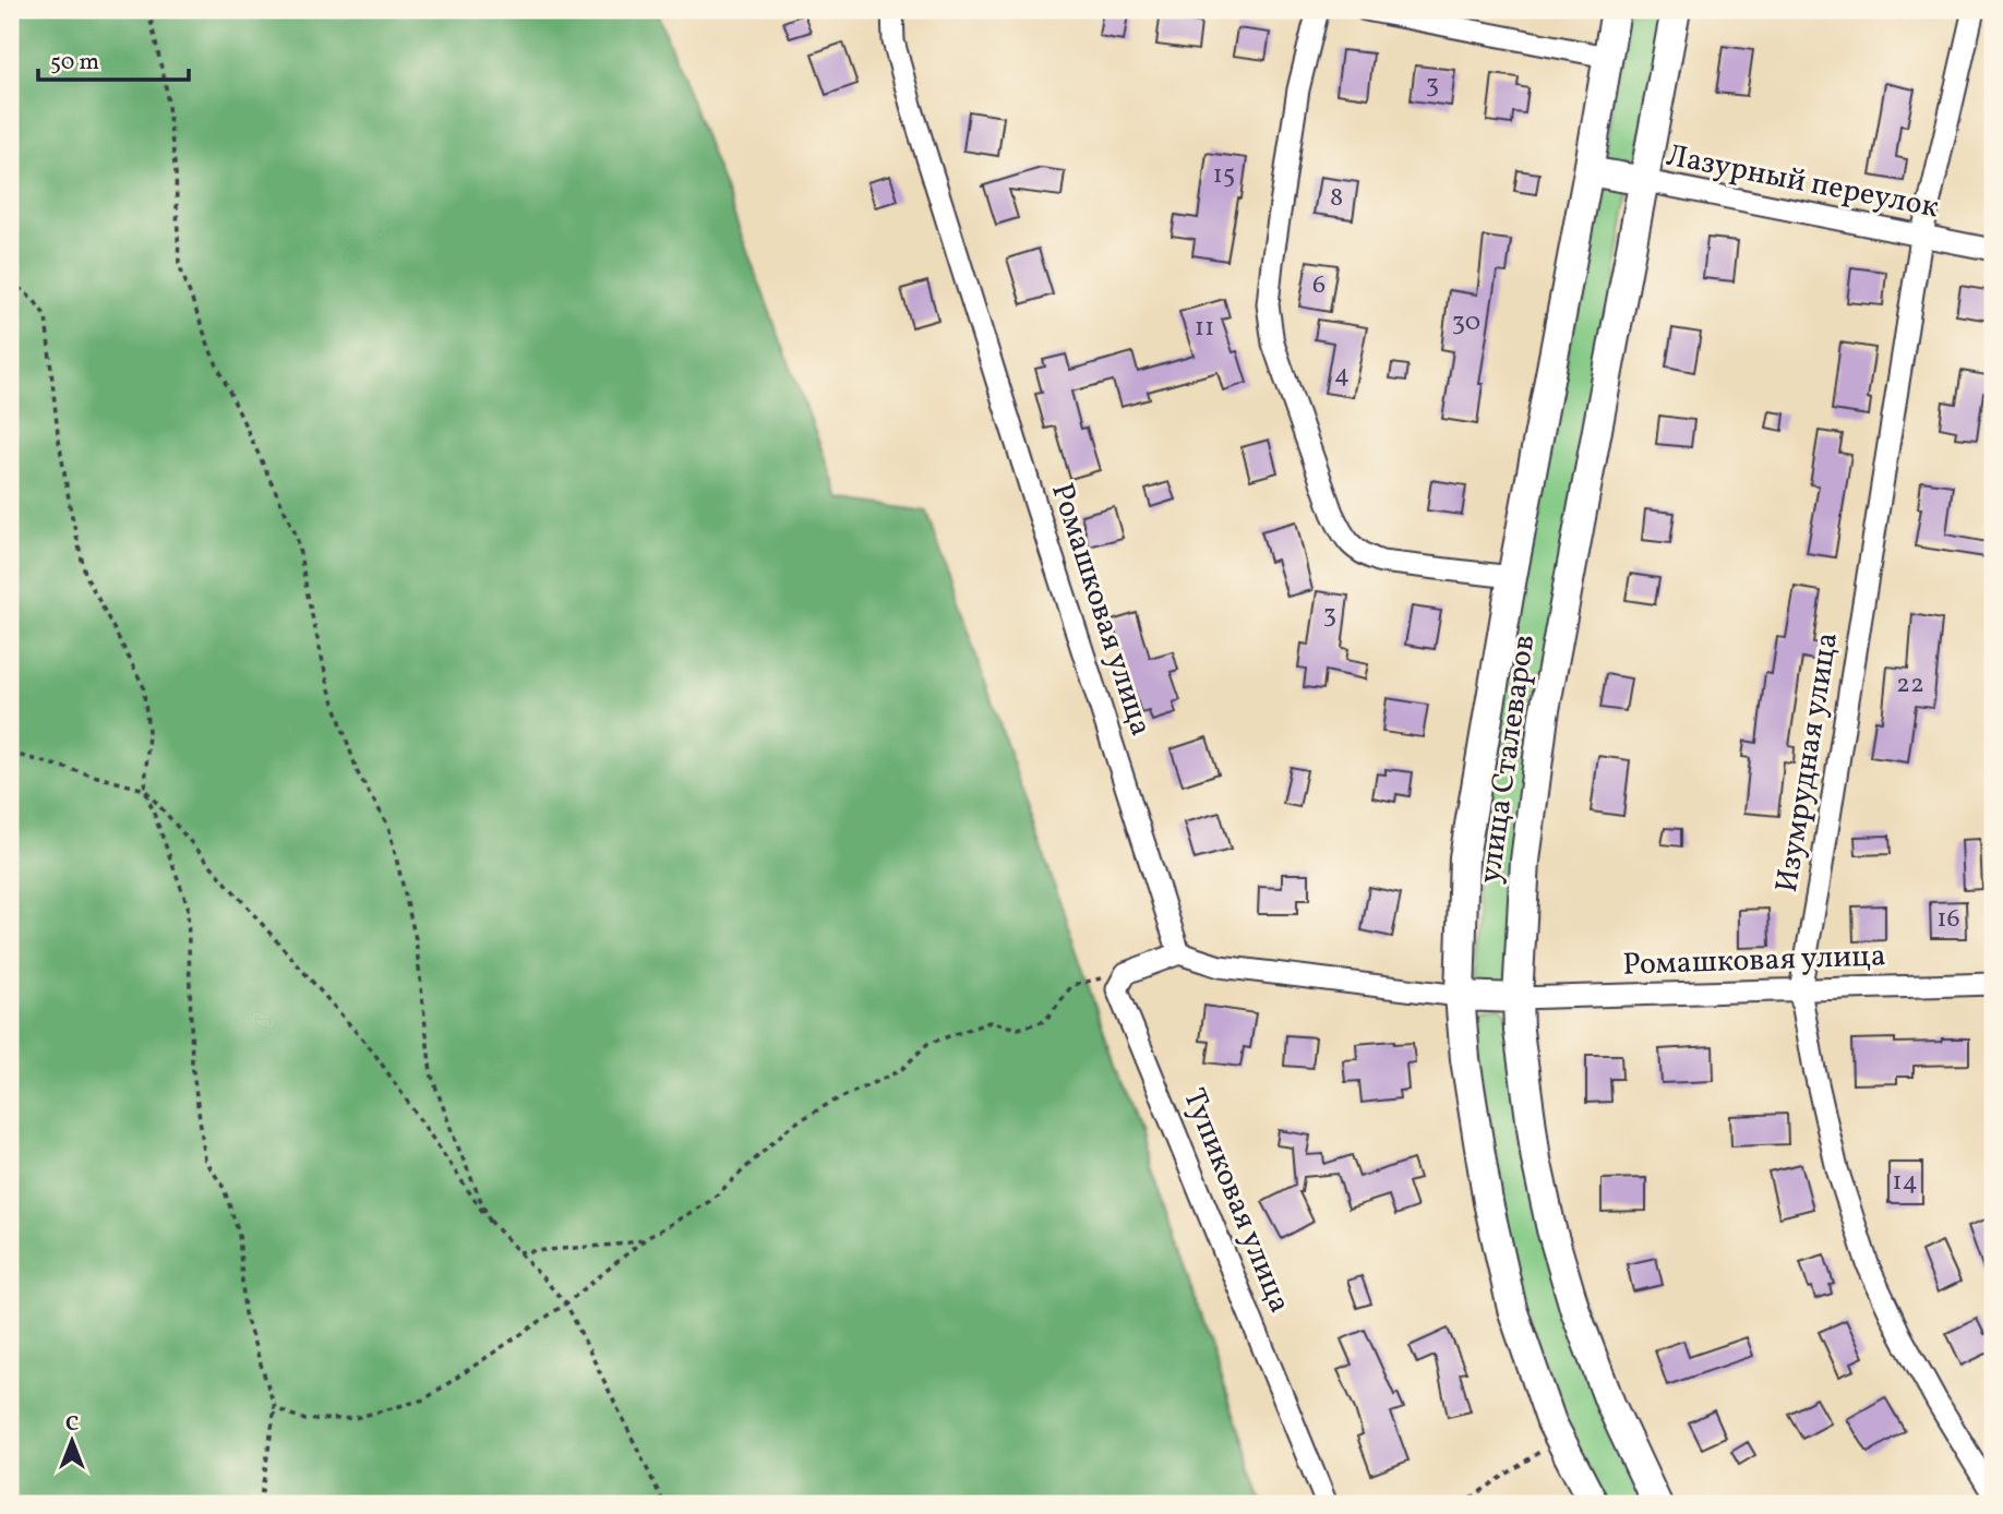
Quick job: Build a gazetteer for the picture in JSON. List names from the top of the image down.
{
  "streets": {
    "main road": ["улица Сталеваров"],
    "street": [
      "Лазурный переулок",
      "Ромашковая улица",
      "Изумрудная улица",
      "Тупиковая улица"
    ]
  },
  "crossings": [
    ["Лазурный переулок", "улица Сталеваров"],
    ["Лазурный переулок", "Изумрудная улица"],
    ["Ромашковая улица", "улица Сталеваров"],
    ["Ромашковая улица", "Изумрудная улица"]
  ],
  "house_numbers": [
    "3",
    "15",
    "8",
    "6",
    "30",
    "11",
    "4",
    "3",
    "22",
    "16",
    "14"
  ],
  "scale_bar": "50 m",
  "north": "top"
}
